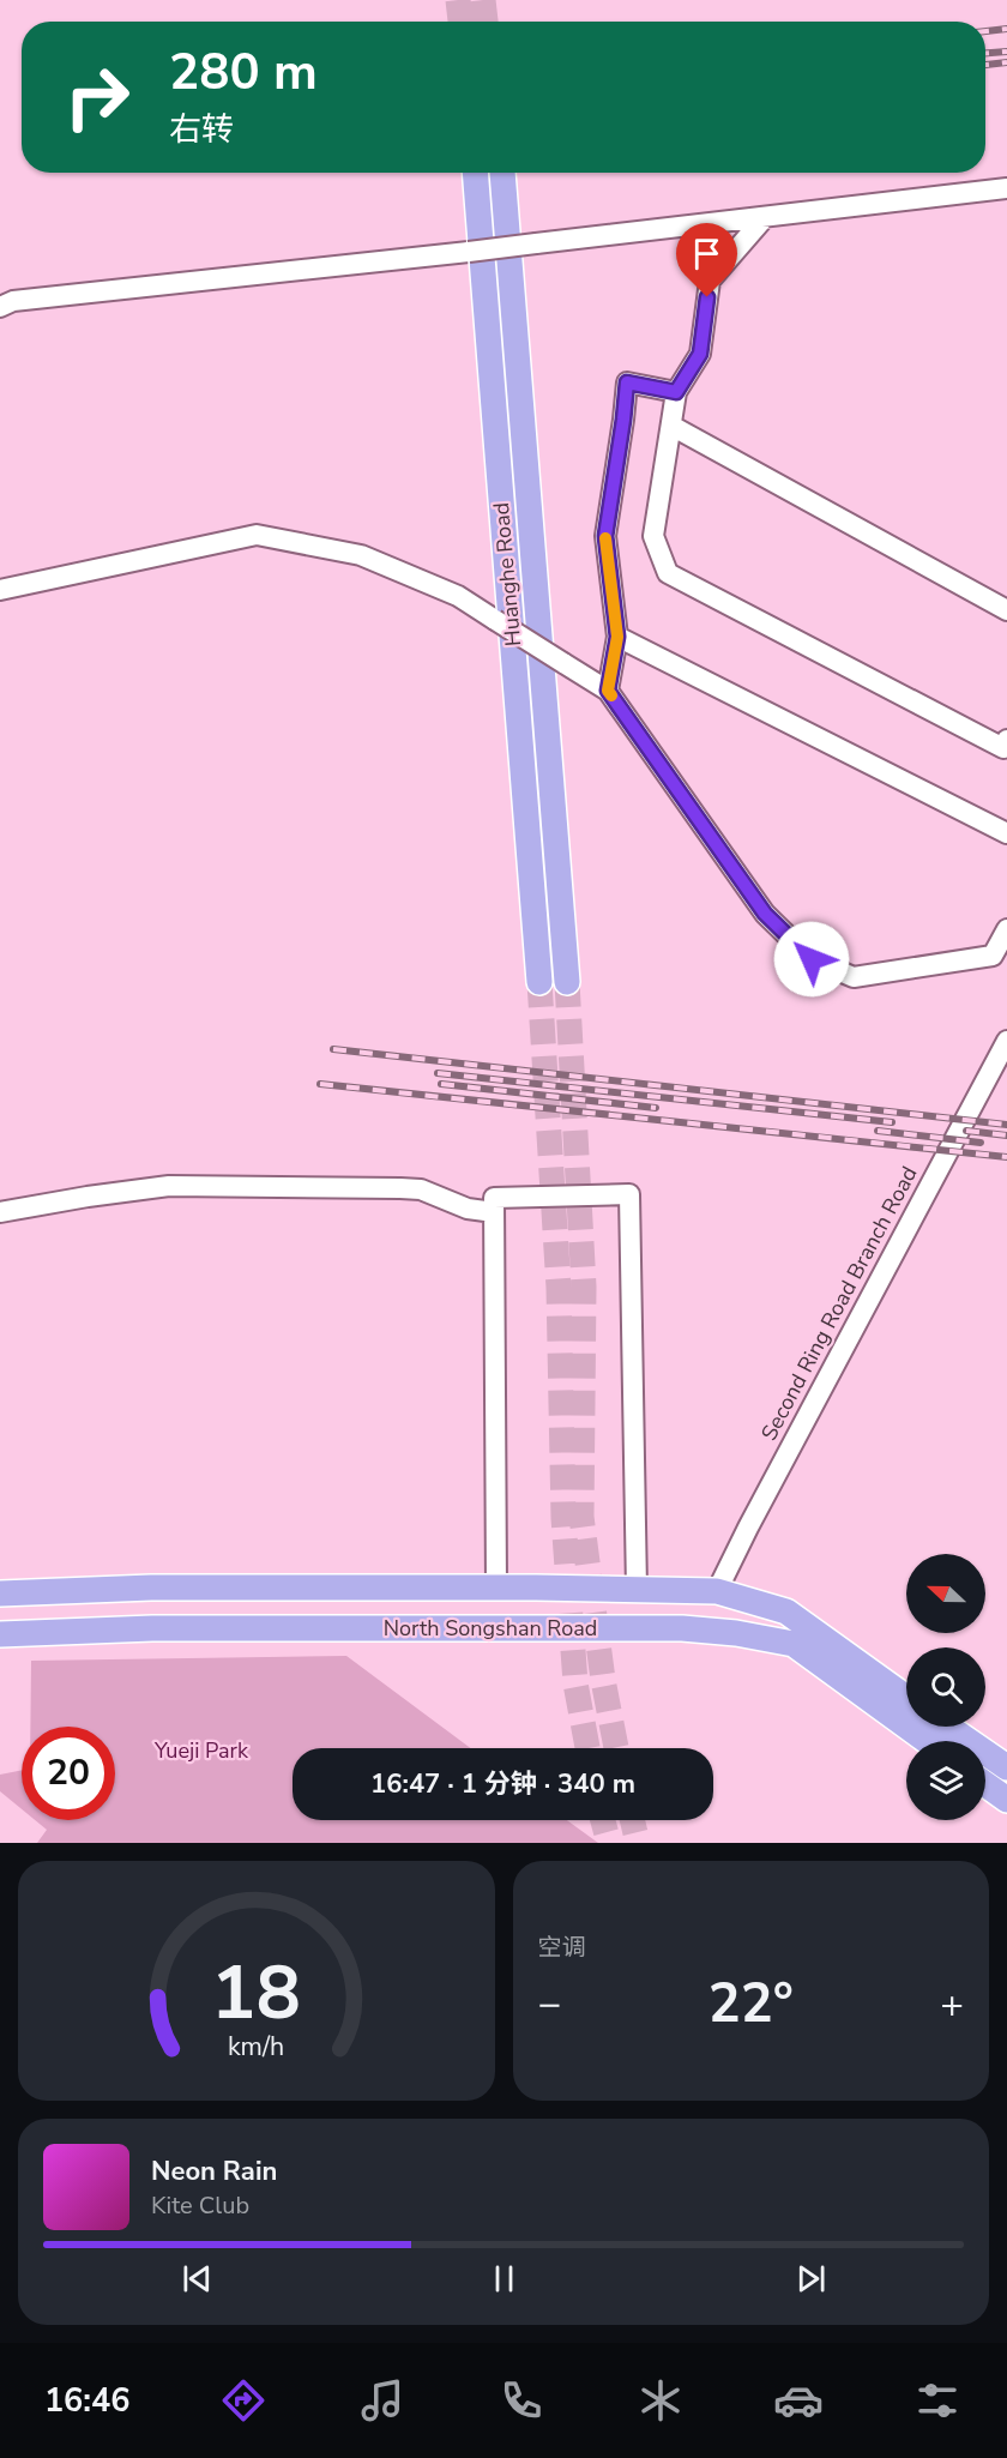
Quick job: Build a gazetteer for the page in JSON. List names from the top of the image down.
{
  "streets": {
    "main road": ["Huanghe Road", "North Songshan Road"],
    "street": ["Second Ring Road Branch Road"]
  },
  "crossings": [
    ["Second Ring Road Branch Road", "North Songshan Road"]
  ],
  "parks": ["Yueji Park"],
  "north": "left",
  "page": {
    "turn": ["280 m", "右转"],
    "limit": "20",
    "trip": "16:47 · 1 分钟 · 340 m",
    "tile": "空调",
    "heat": ["−", "22°", "+"],
    "song": ["Neon Rain", "Kite Club"],
    "tabs": "16:46",
    "gauge": ["18", "km/h"]
  }
}
